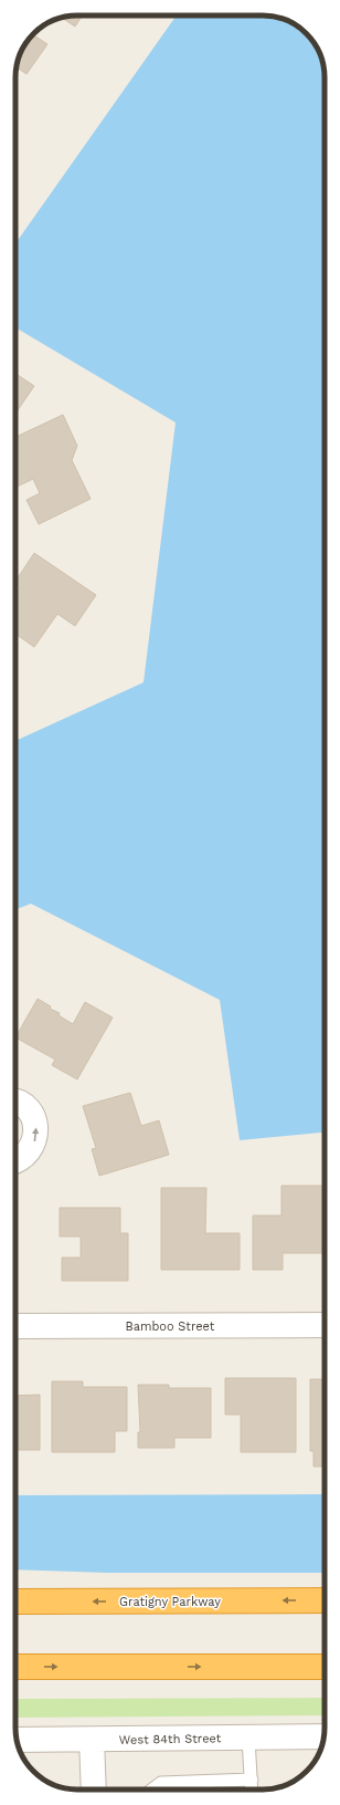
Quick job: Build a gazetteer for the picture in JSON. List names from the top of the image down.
{
  "streets": {
    "highway": ["Gratigny Parkway"],
    "street": ["Bamboo Street", "West 84th Street"]
  }
}
